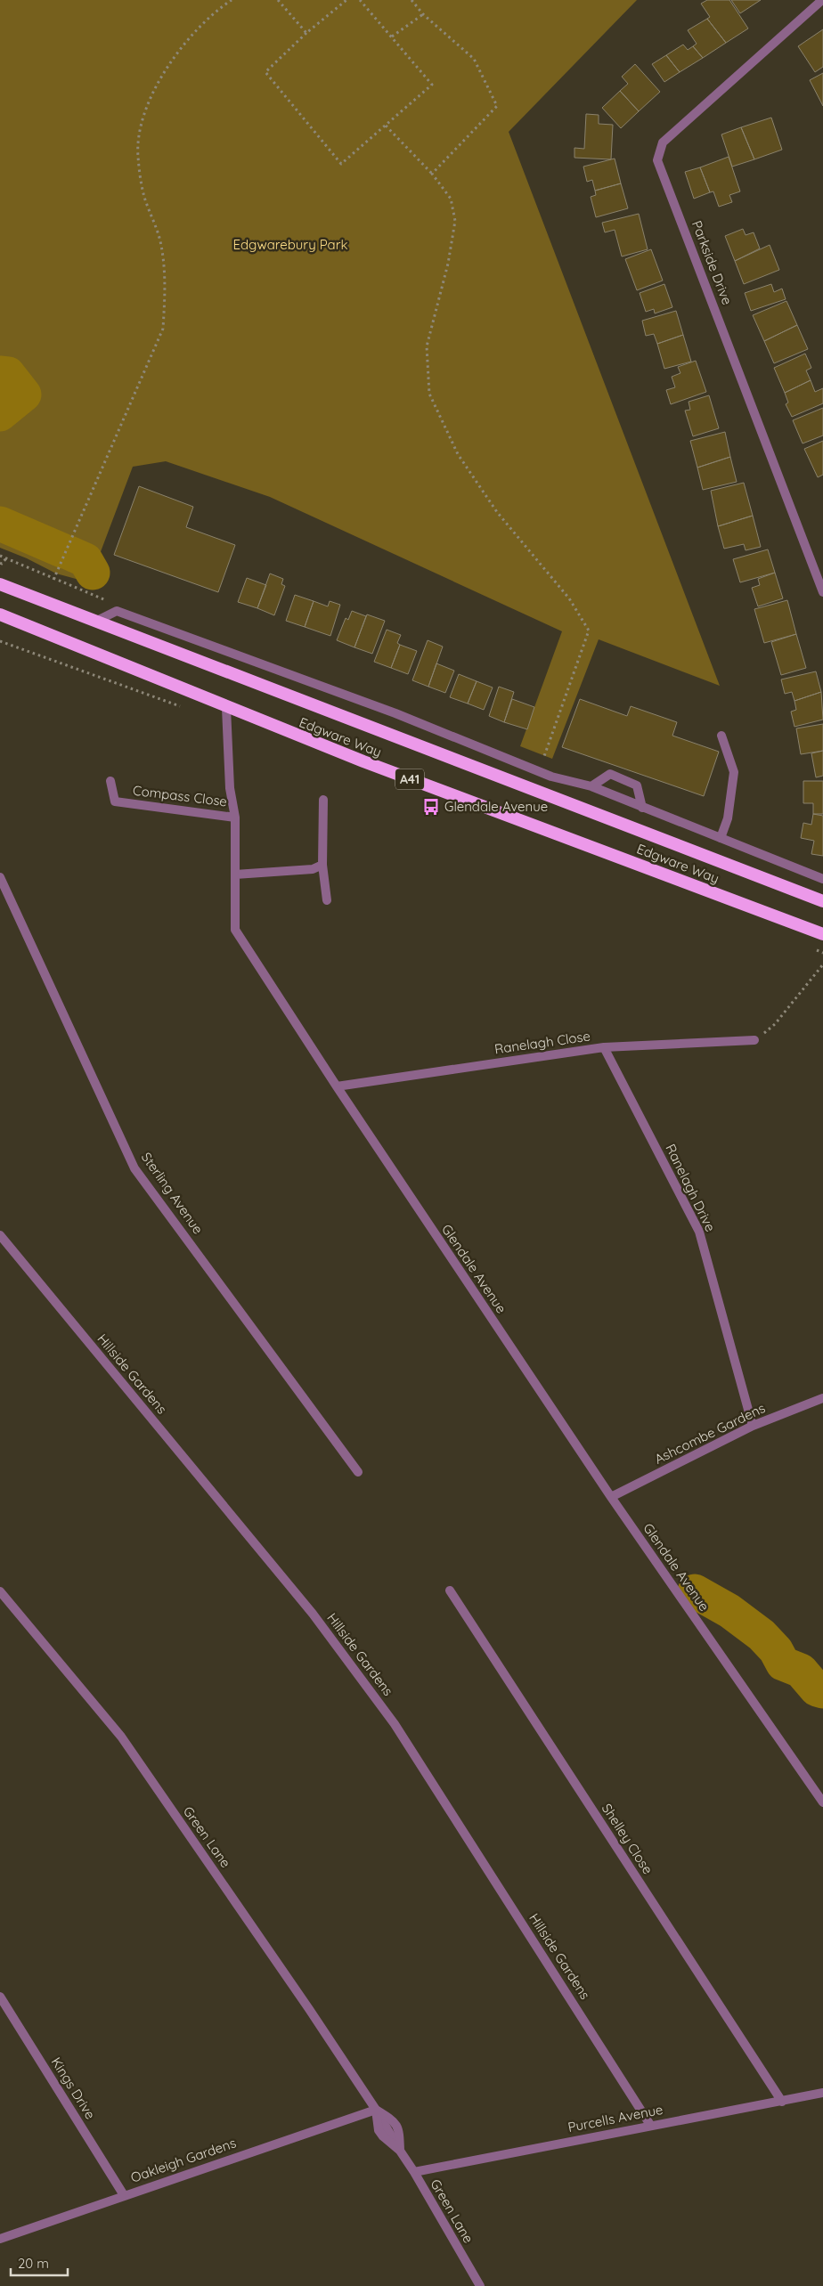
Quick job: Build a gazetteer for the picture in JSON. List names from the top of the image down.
{
  "streets": {
    "highway": ["Edgware Way", "A41"],
    "street": [
      "Parkside Drive",
      "Compass Close",
      "Ranelagh Close",
      "Ranelagh Drive",
      "Sterling Avenue",
      "Glendale Avenue",
      "Hillside Gardens",
      "Ashcombe Gardens",
      "Green Lane",
      "Shelley Close",
      "Kings Drive",
      "Purcells Avenue",
      "Oakleigh Gardens"
    ]
  },
  "crossings": [
    ["Edgware Way", "Glendale Avenue"],
    ["Compass Close", "Glendale Avenue"],
    ["Ranelagh Close", "Ranelagh Drive"],
    ["Ranelagh Close", "Glendale Avenue"],
    ["Ranelagh Drive", "Ashcombe Gardens"],
    ["Glendale Avenue", "Ashcombe Gardens"],
    ["Hillside Gardens", "Purcells Avenue"],
    ["Green Lane", "Purcells Avenue"],
    ["Green Lane", "Oakleigh Gardens"],
    ["Shelley Close", "Purcells Avenue"],
    ["Kings Drive", "Oakleigh Gardens"]
  ],
  "parks": ["Edgwarebury Park"],
  "places": {
    "bus stop": ["Glendale Avenue"]
  },
  "scale_bar": "20 m"
}
